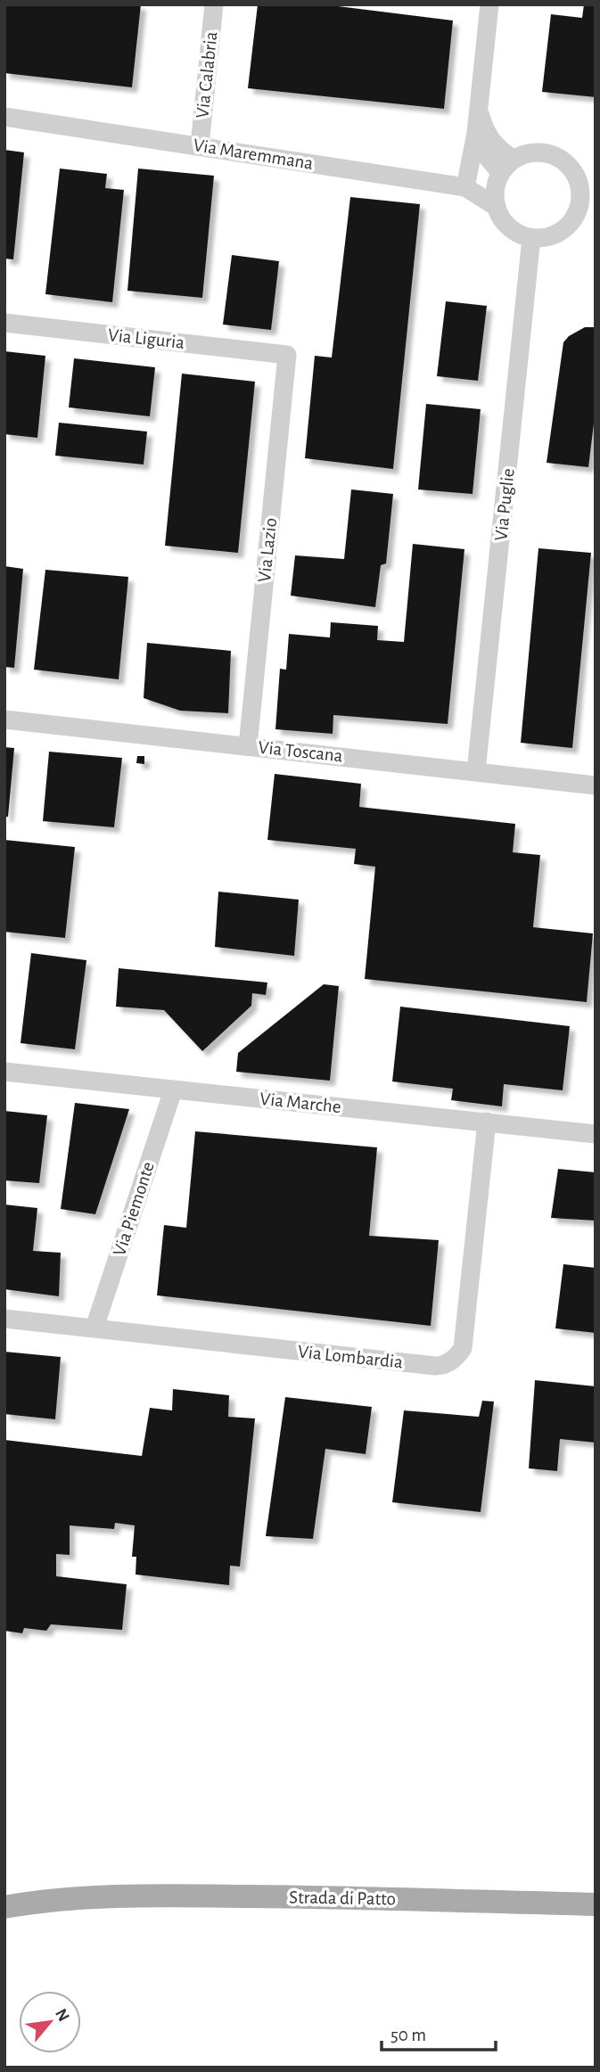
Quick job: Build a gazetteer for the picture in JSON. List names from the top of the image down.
{
  "streets": {
    "main road": ["Strada di Patto"],
    "street": [
      "Via Calabria",
      "Via Maremmana",
      "Via Liguria",
      "Via Puglie",
      "Via Lazio",
      "Via Toscana",
      "Via Marche",
      "Via Piemonte",
      "Via Lombardia"
    ]
  },
  "crossings": [
    ["Via Calabria", "Via Maremmana"],
    ["Via Maremmana", "Via Puglie"],
    ["Via Liguria", "Via Lazio"],
    ["Via Puglie", "Via Toscana"],
    ["Via Lazio", "Via Toscana"],
    ["Via Marche", "Via Piemonte"],
    ["Via Marche", "Via Lombardia"],
    ["Via Piemonte", "Via Lombardia"]
  ],
  "scale_bar": "50 m",
  "north": "top right"
}
